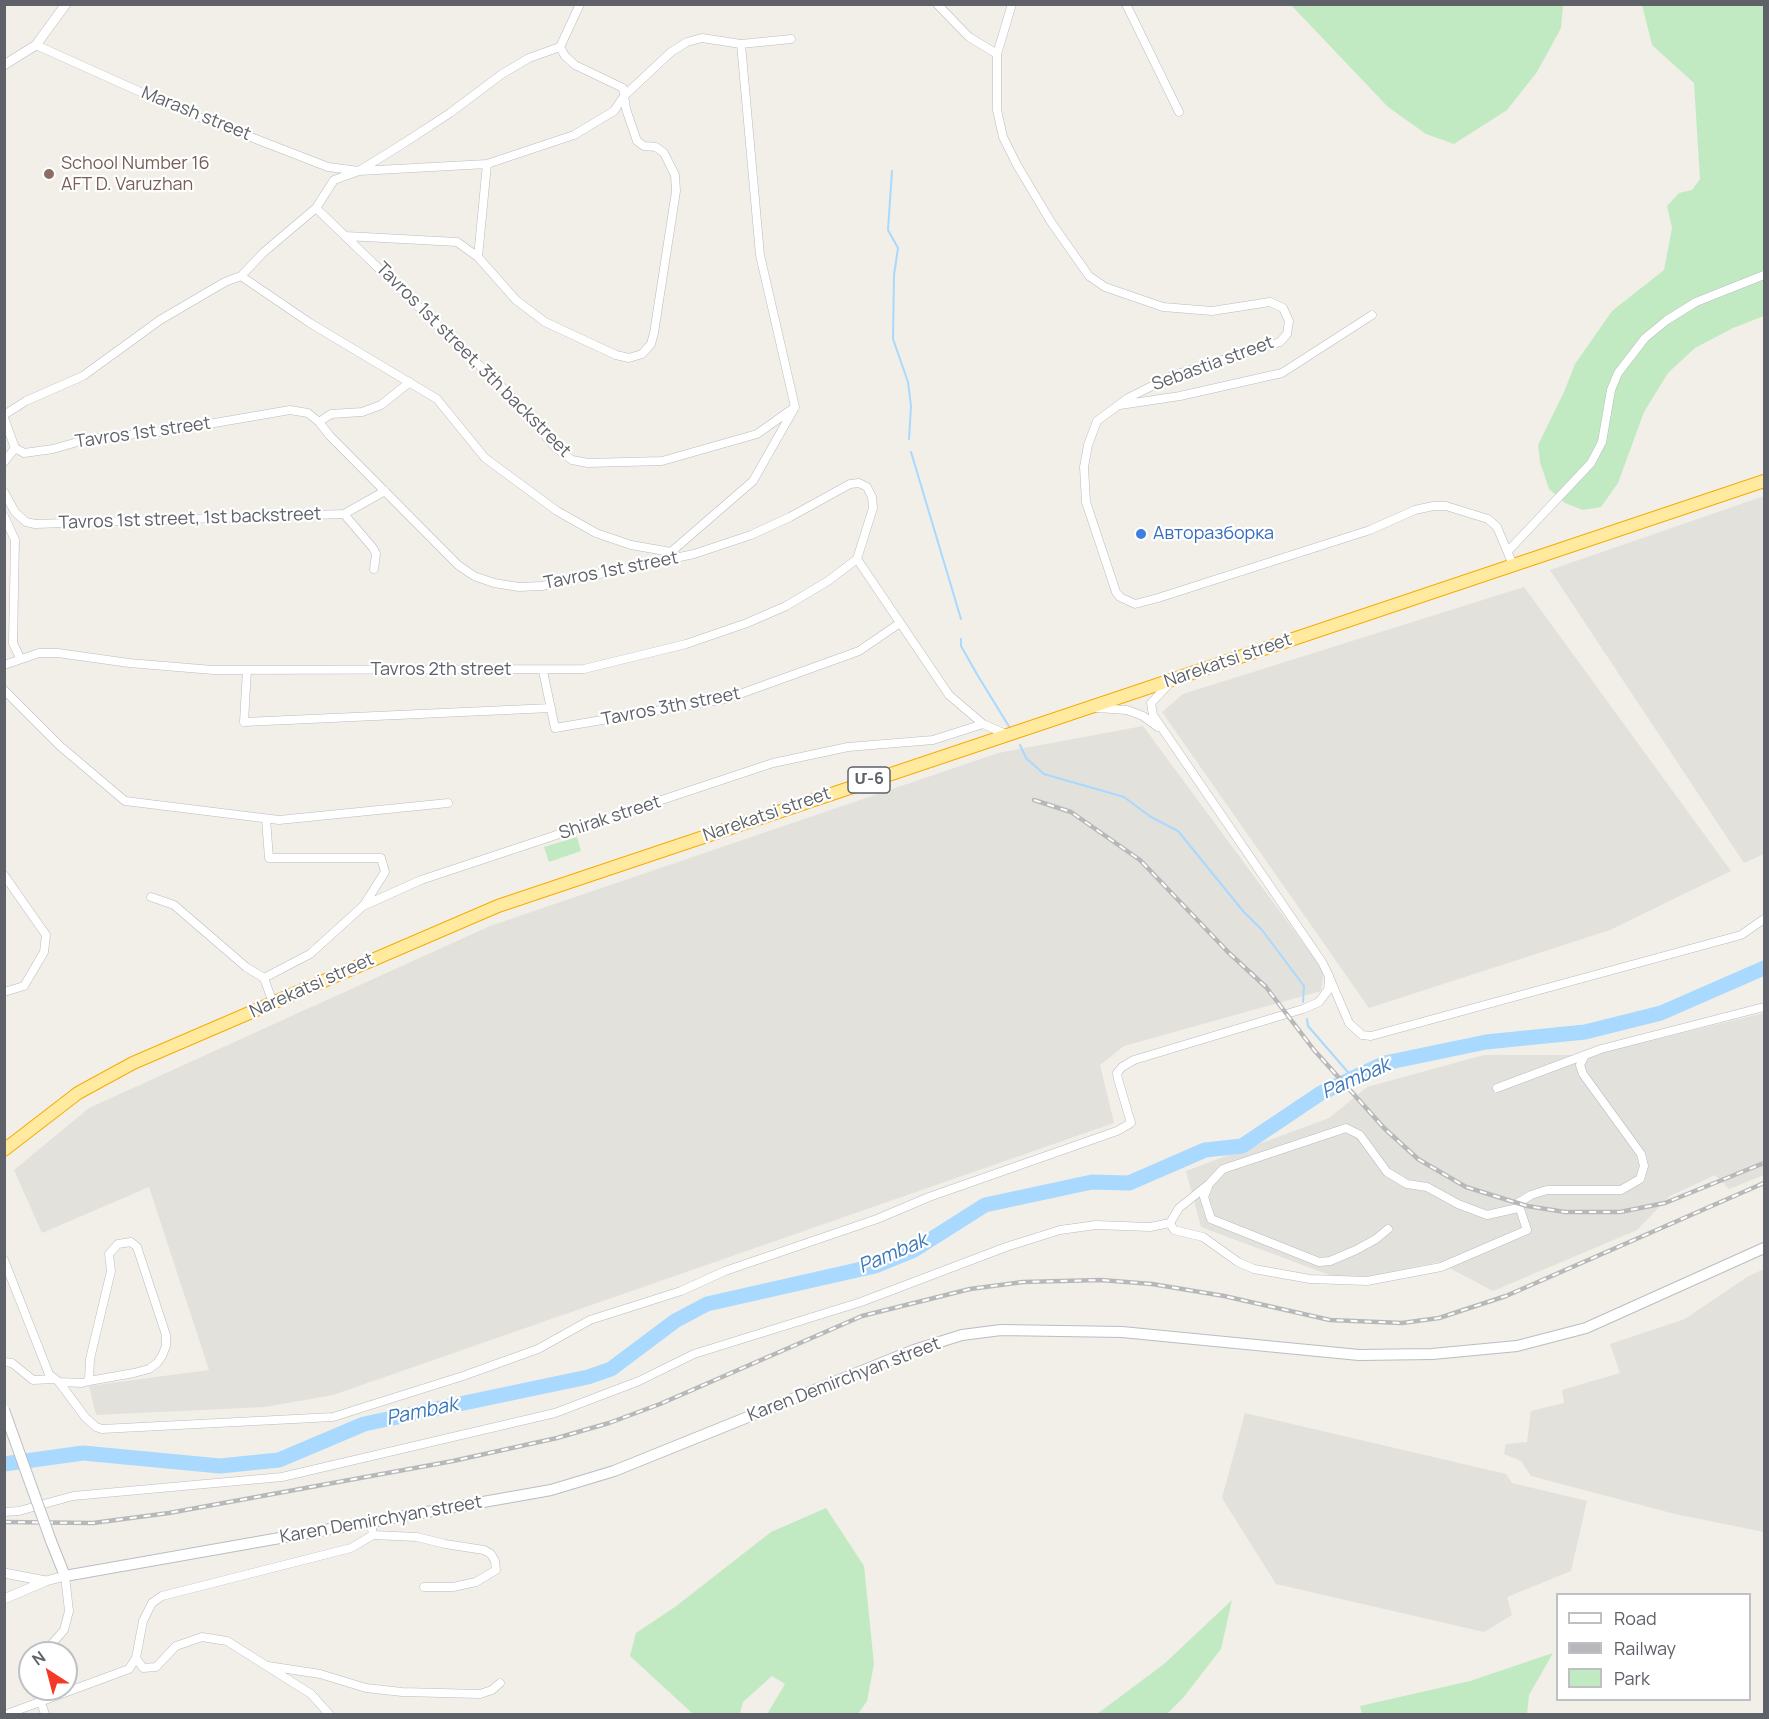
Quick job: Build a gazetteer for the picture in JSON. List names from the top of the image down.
{
  "streets": {
    "highway": ["Narekatsi street", "Մ-6"],
    "main road": ["Karen Demirchyan street"],
    "street": [
      "Marash street",
      "Tavros 1st street, 3th backstreet",
      "Sebastia street",
      "Tavros 1st street",
      "Tavros 1st street, 1st backstreet",
      "Tavros 2th street",
      "Tavros 3th street",
      "Shirak street"
    ]
  },
  "crossings": [
    ["Sebastia street", "Narekatsi street"],
    ["Tavros 1st street", "Tavros 1st street, 1st backstreet"],
    ["Tavros 1st street", "Tavros 2th street"],
    ["Tavros 2th street", "Tavros 3th street"]
  ],
  "water": ["Pambak"],
  "places": ["School Number 16 AFT D. Varuzhan", "Авторазборка"],
  "legend": ["Road", "Railway", "Park"],
  "north": "top left"
}
